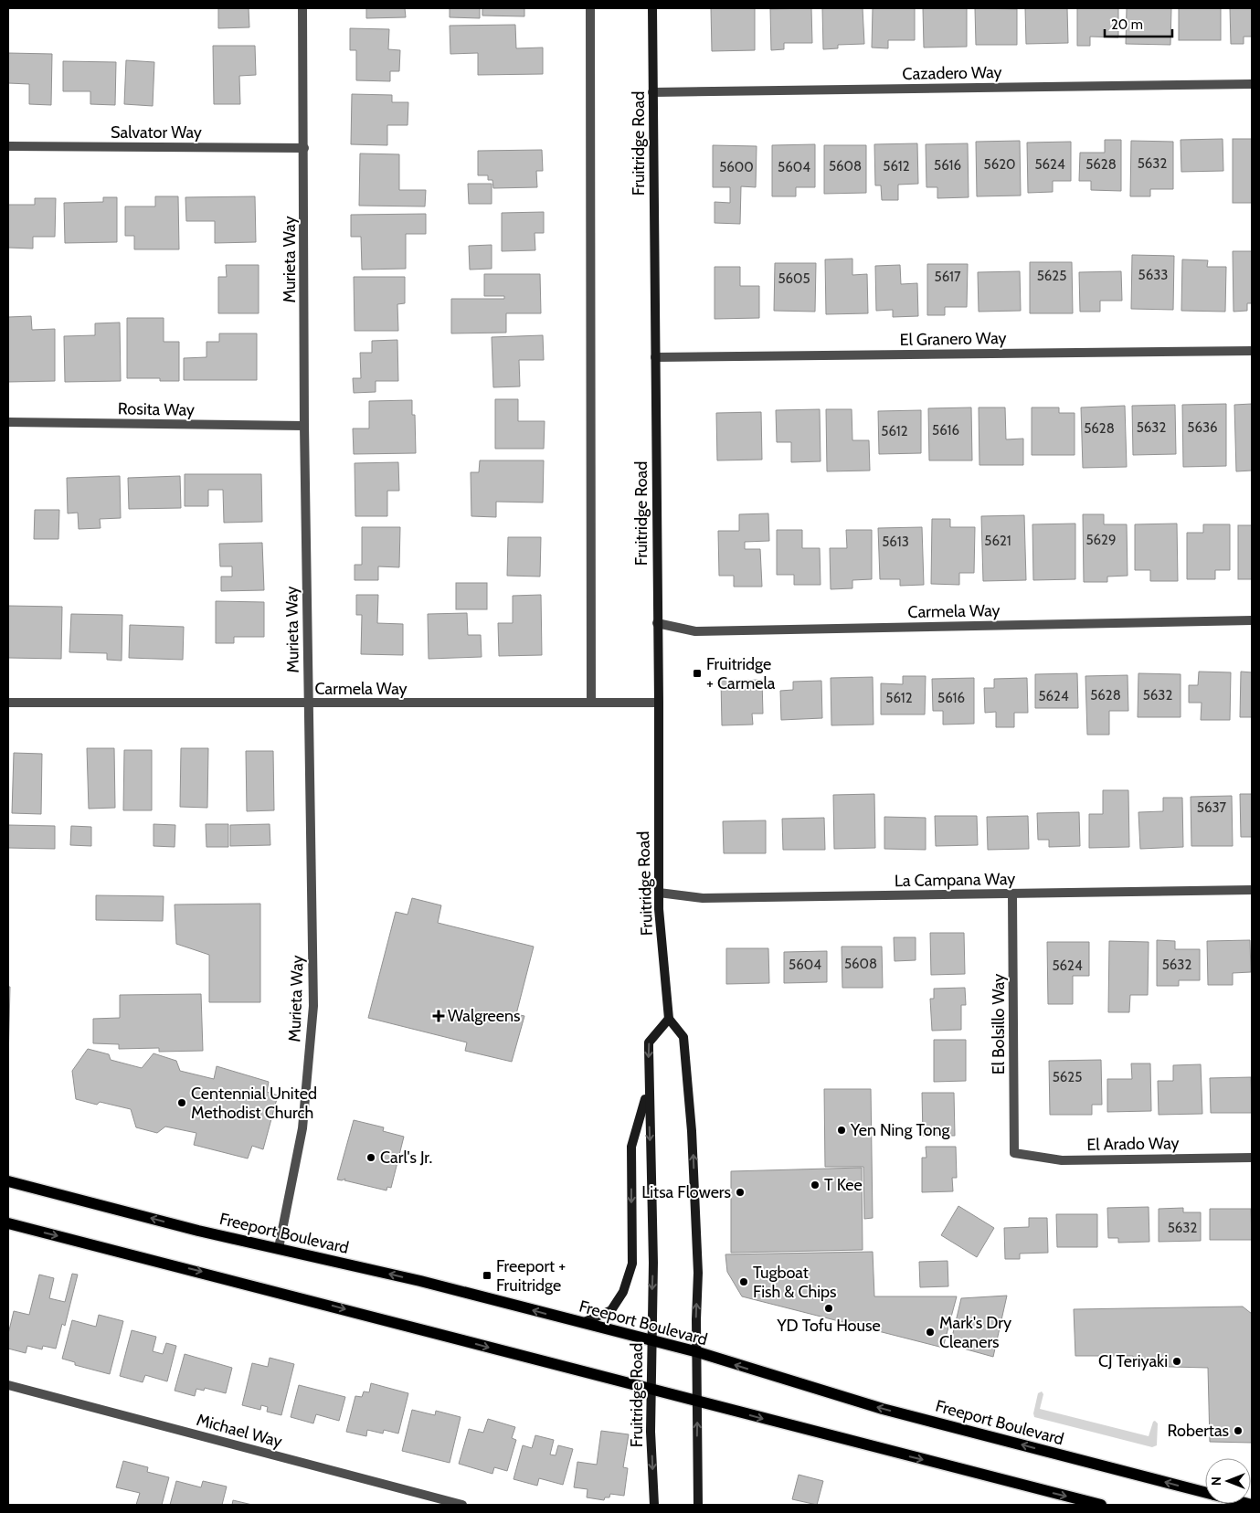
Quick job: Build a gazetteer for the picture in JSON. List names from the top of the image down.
{
  "streets": {
    "main road": ["Fruitridge Road", "Freeport Boulevard"],
    "street": [
      "Cazadero Way",
      "Salvator Way",
      "Murieta Way",
      "El Granero Way",
      "Rosita Way",
      "Carmela Way",
      "La Campana Way",
      "El Bolsillo Way",
      "El Arado Way",
      "Michael Way"
    ]
  },
  "crossings": [
    ["Cazadero Way", "Fruitridge Road"],
    ["Salvator Way", "Murieta Way"],
    ["Fruitridge Road", "El Granero Way"],
    ["Fruitridge Road", "Carmela Way"],
    ["Fruitridge Road", "La Campana Way"],
    ["Fruitridge Road", "Freeport Boulevard"],
    ["Murieta Way", "Rosita Way"],
    ["Murieta Way", "Carmela Way"],
    ["Murieta Way", "Freeport Boulevard"],
    ["La Campana Way", "El Bolsillo Way"],
    ["El Bolsillo Way", "El Arado Way"]
  ],
  "places": {
    "transit": ["Fruitridge + Carmela", "Freeport + Fruitridge"],
    "health": ["Walgreens"],
    "other": [
      "Centennial United Methodist Church",
      "Yen Ning Tong",
      "Carl's Jr.",
      "T Kee",
      "Litsa Flowers",
      "Tugboat Fish & Chips",
      "YD Tofu House",
      "Mark's Dry Cleaners",
      "CJ Teriyaki",
      "Robertas"
    ]
  },
  "house_numbers": [
    "5632",
    "5620",
    "5624",
    "5628",
    "5616",
    "5608",
    "5612",
    "5600",
    "5604",
    "5633",
    "5625",
    "5617",
    "5605",
    "5632",
    "5636",
    "5628",
    "5616",
    "5612",
    "5629",
    "5621",
    "5613",
    "5628",
    "5632",
    "5624",
    "5612",
    "5616",
    "5637",
    "5608",
    "5604",
    "5632",
    "5624",
    "5625",
    "5632"
  ],
  "scale_bar": "20 m",
  "north": "left"
}
